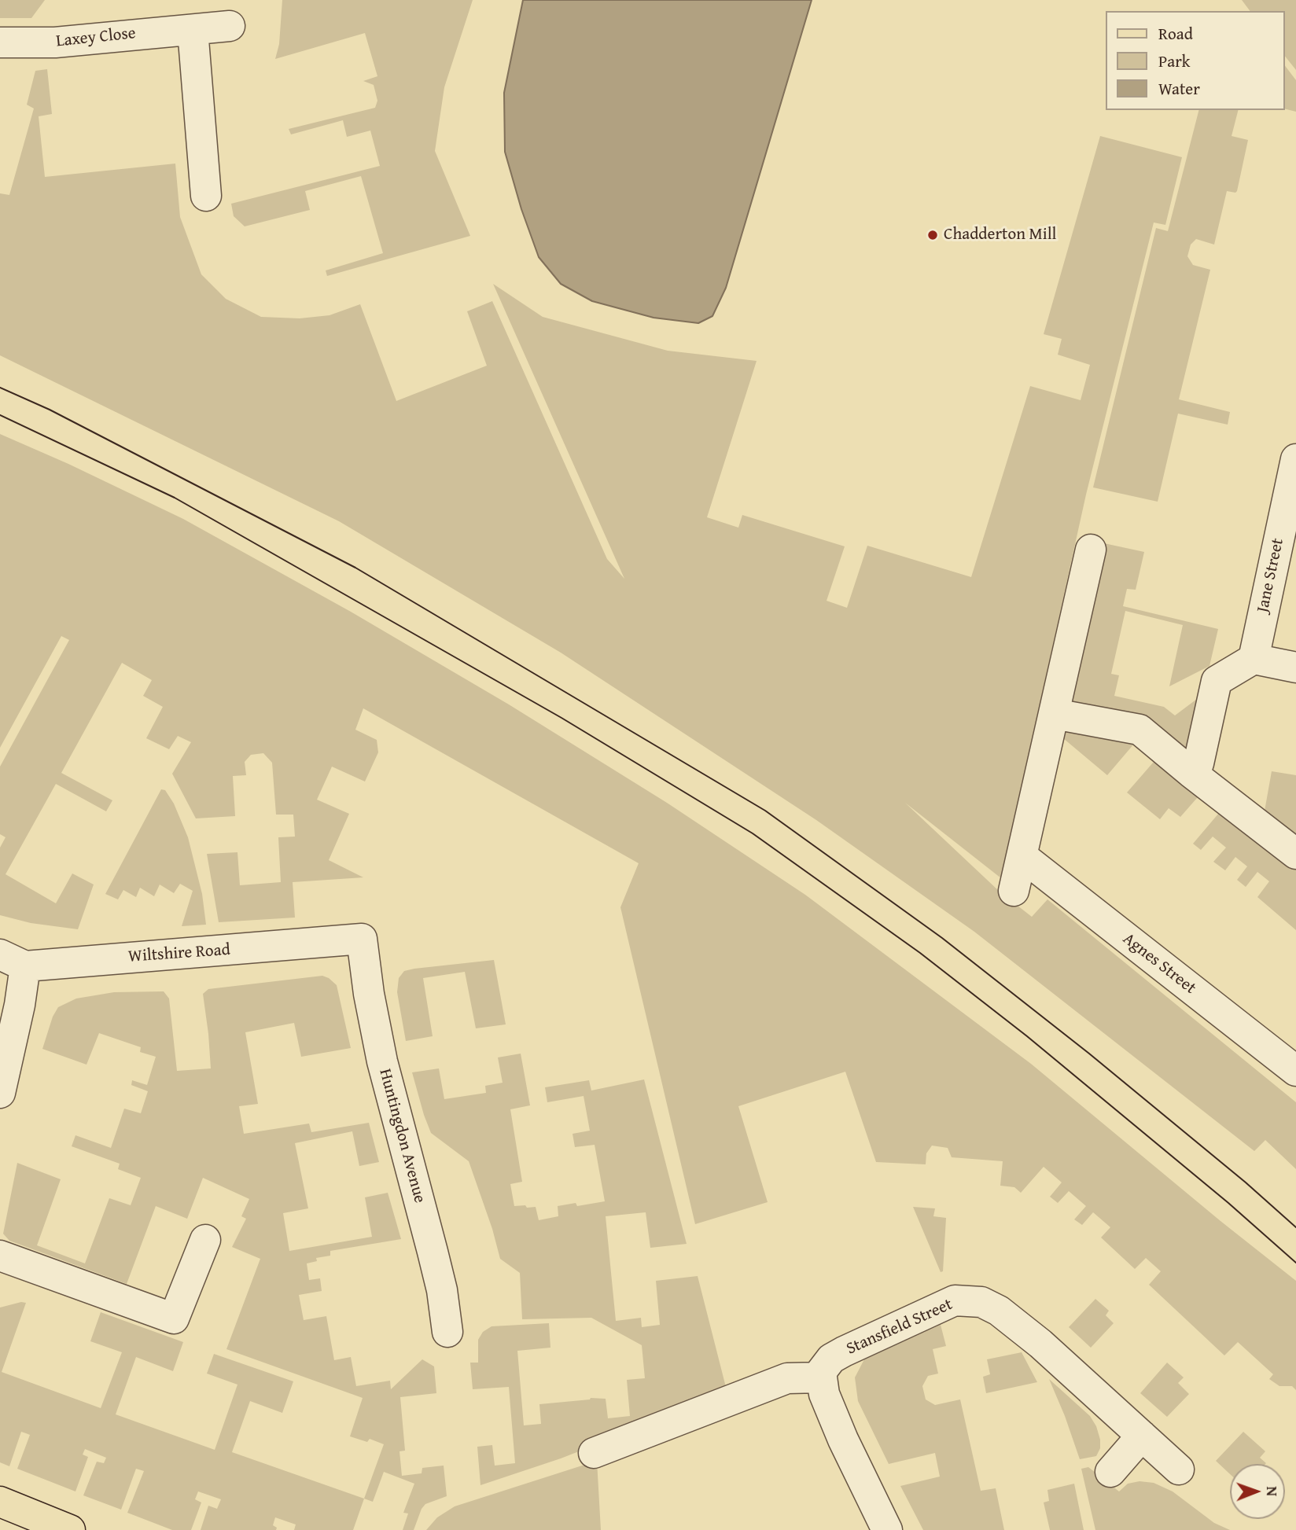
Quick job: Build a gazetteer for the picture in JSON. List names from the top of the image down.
{
  "streets": {
    "street": [
      "Laxey Close",
      "Jane Street",
      "Wiltshire Road",
      "Agnes Street",
      "Huntingdon Avenue",
      "Stansfield Street"
    ]
  },
  "crossings": [
    ["Wiltshire Road", "Huntingdon Avenue"]
  ],
  "places": ["Chadderton Mill"],
  "legend": ["Road", "Park", "Water"],
  "north": "right"
}
